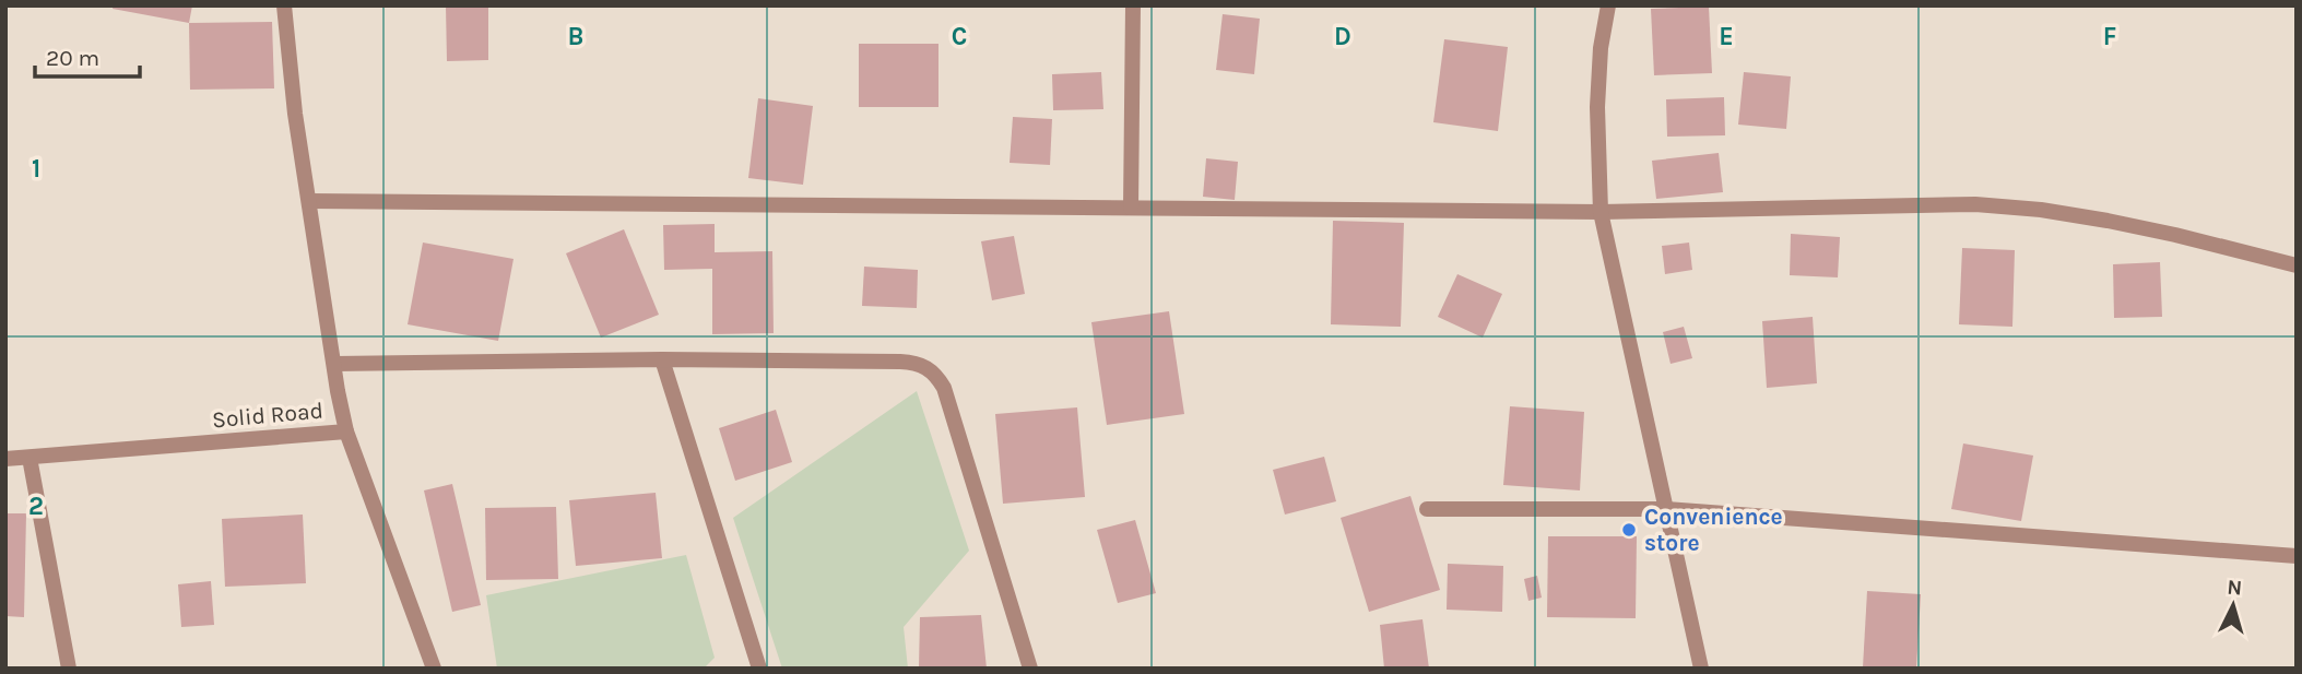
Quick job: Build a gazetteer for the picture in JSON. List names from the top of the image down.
{
  "streets": {
    "street": ["Solid Road"]
  },
  "places": ["Convenience store"],
  "scale_bar": "20 m",
  "north": "top",
  "grid": {
    "columns": [
      "B",
      "C",
      "D",
      "E",
      "F"
    ],
    "rows": ["1", "2"]
  }
}
